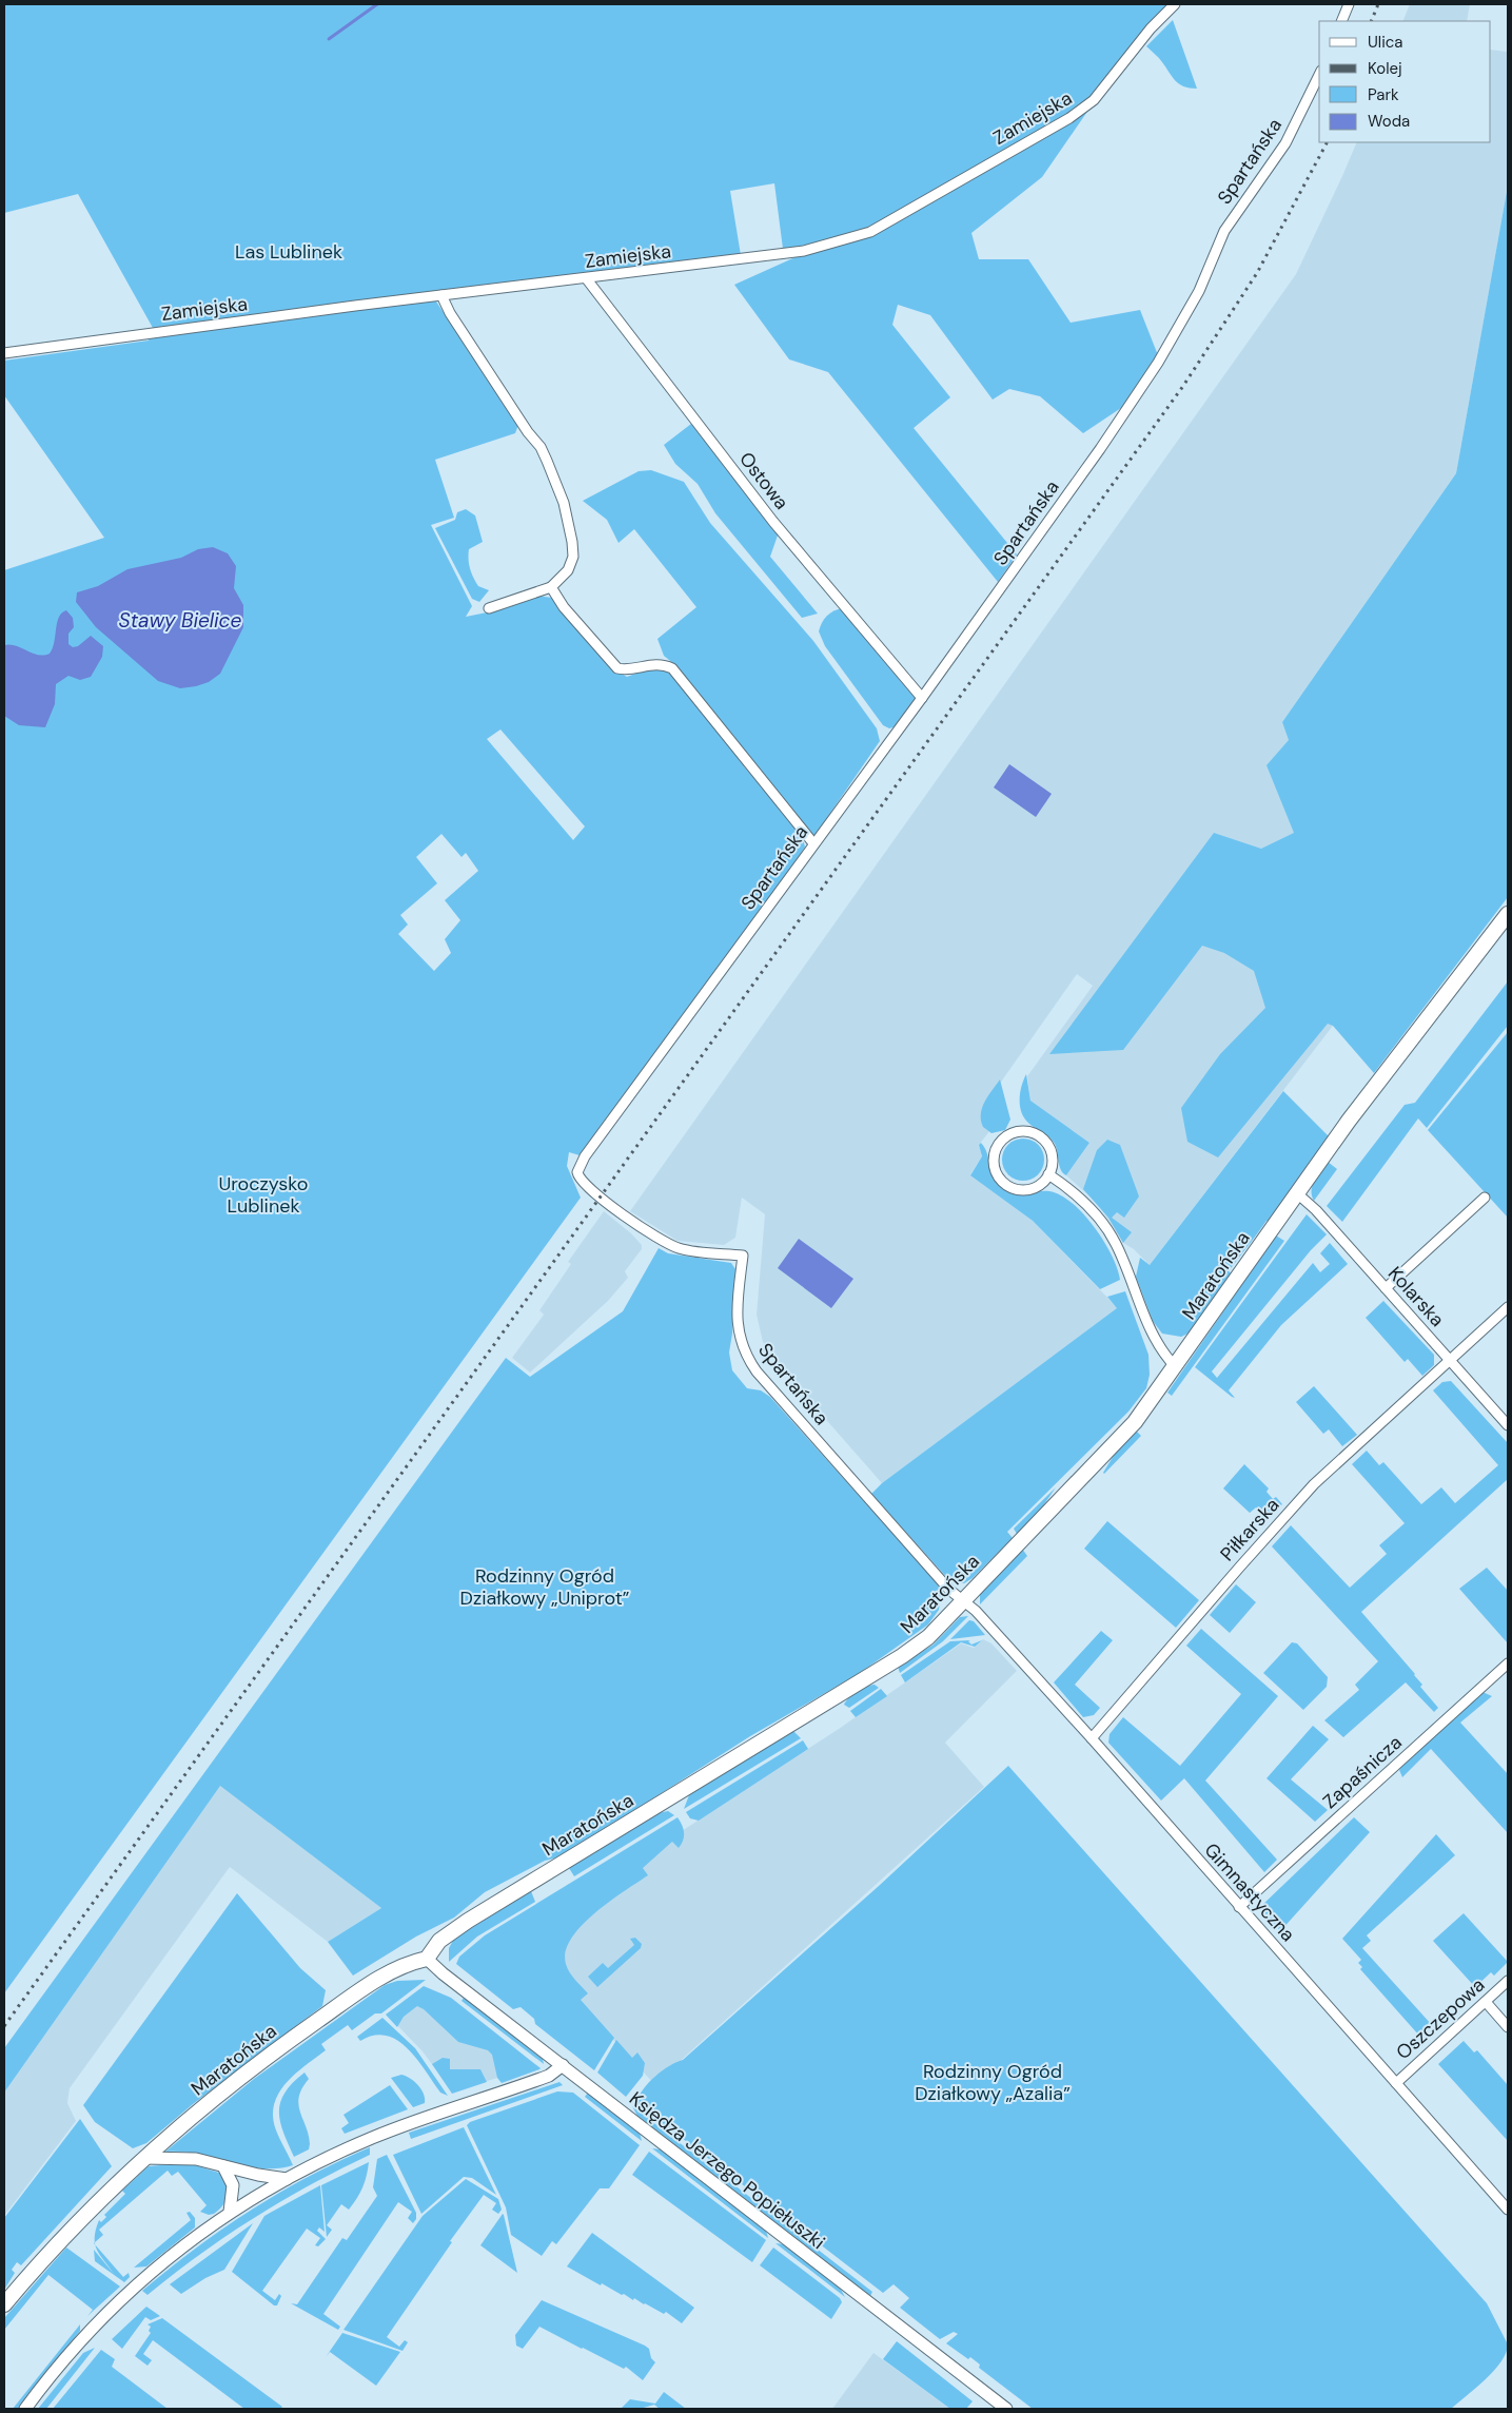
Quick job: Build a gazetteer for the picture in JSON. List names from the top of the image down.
{
  "streets": {
    "main road": ["Maratońska"],
    "street": [
      "Zamiejska",
      "Spartańska",
      "Ostowa",
      "Kolarska",
      "Piłkarska",
      "Zapaśnicza",
      "Gimnastyczna",
      "Oszczepowa",
      "Księdza Jerzego Popiełuszki"
    ]
  },
  "crossings": [
    ["Zamiejska", "Ostowa"],
    ["Spartańska", "Ostowa"],
    ["Spartańska", "Gimnastyczna"],
    ["Maratońska", "Kolarska"],
    ["Maratońska", "Gimnastyczna"],
    ["Maratońska", "Księdza Jerzego Popiełuszki"],
    ["Kolarska", "Piłkarska"],
    ["Piłkarska", "Gimnastyczna"],
    ["Zapaśnicza", "Gimnastyczna"],
    ["Gimnastyczna", "Oszczepowa"]
  ],
  "water": ["Stawy Bielice"],
  "parks": [
    "Las Lublinek",
    "Uroczysko Lublinek",
    "Rodzinny Ogród Działkowy „Uniprot”",
    "Rodzinny Ogród Działkowy „Azalia”"
  ],
  "legend": [
    "Ulica",
    "Kolej",
    "Park",
    "Woda"
  ]
}
